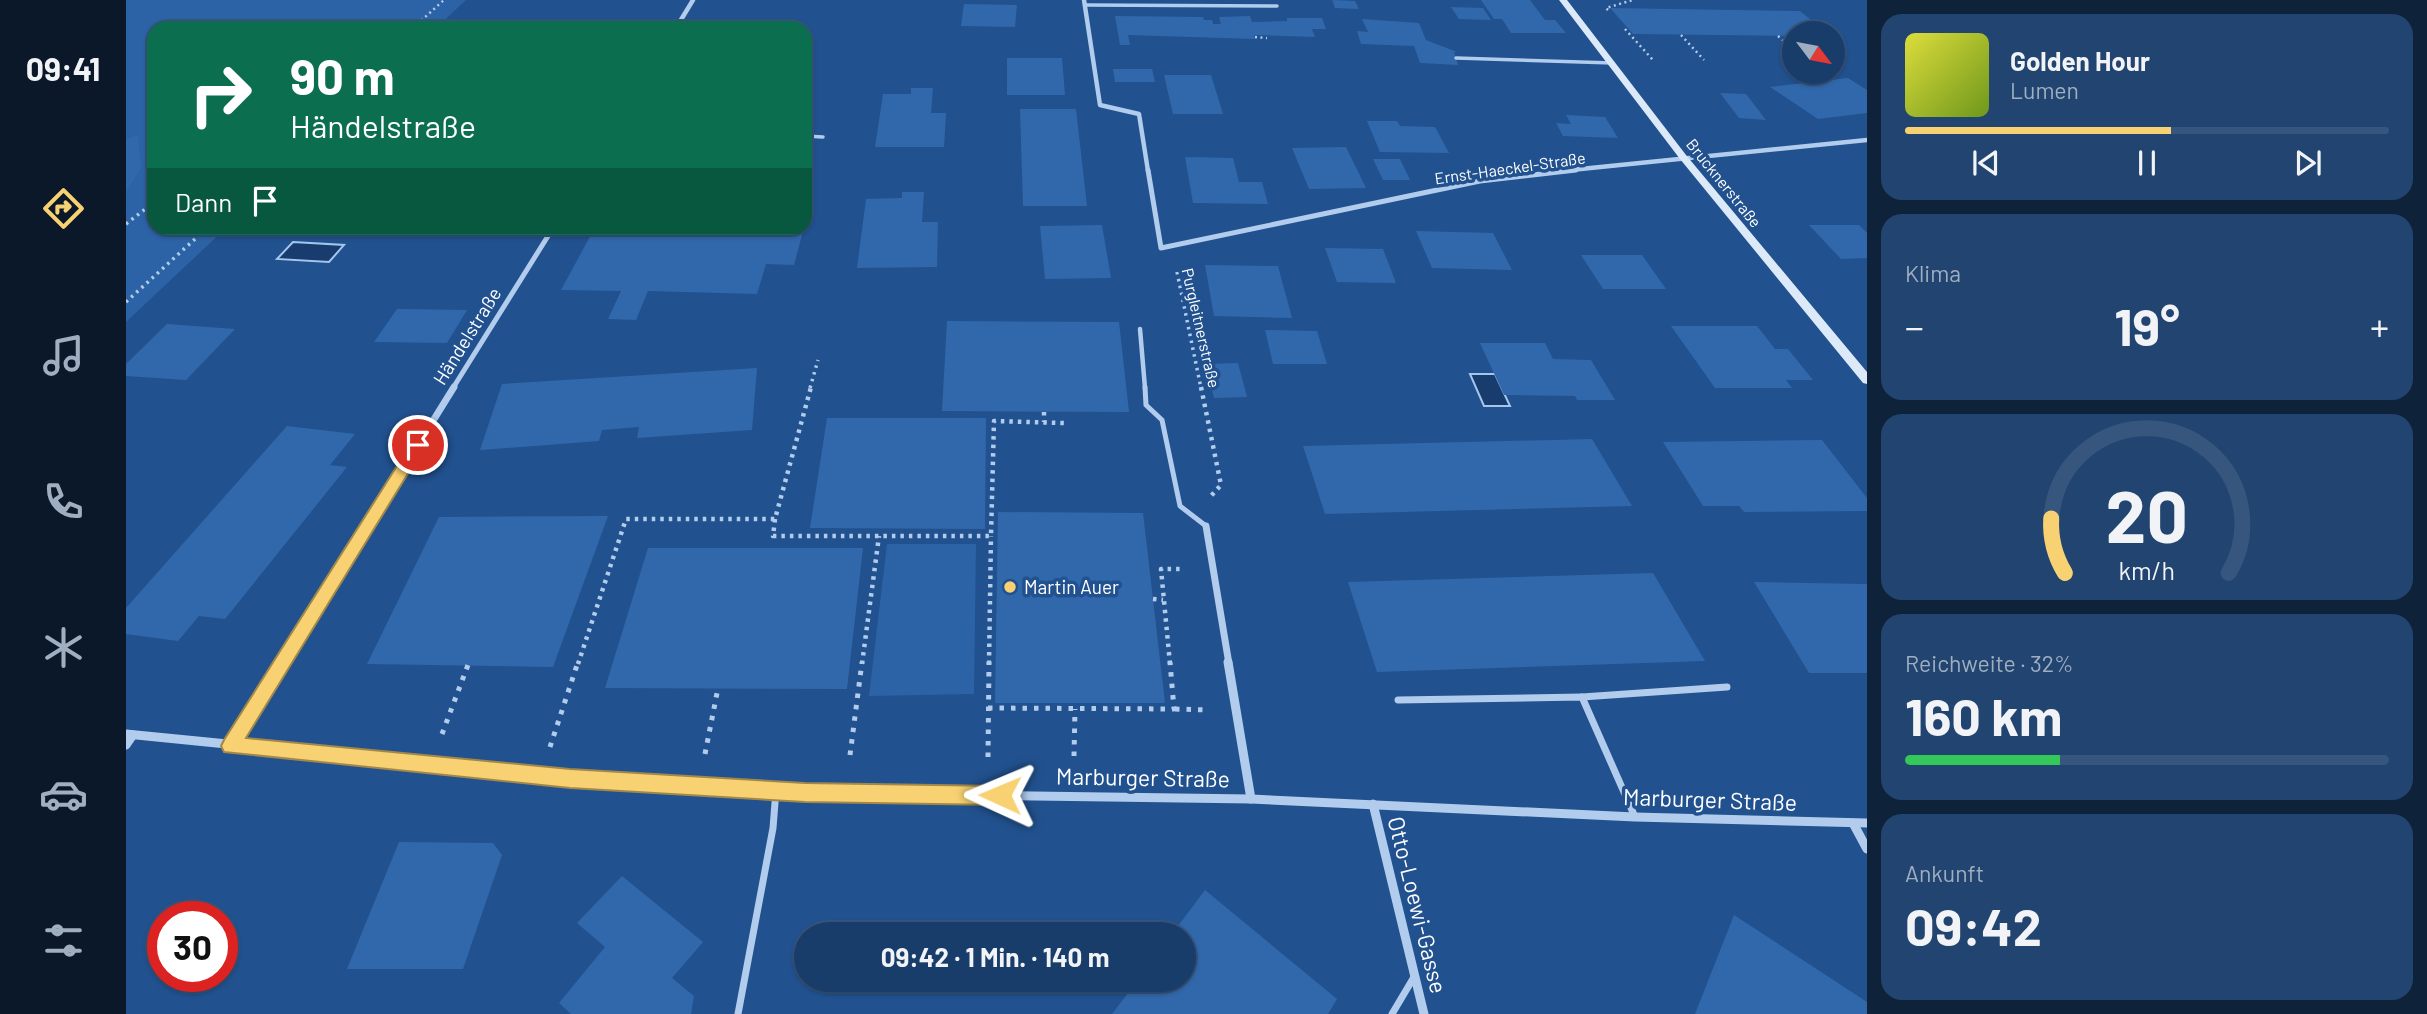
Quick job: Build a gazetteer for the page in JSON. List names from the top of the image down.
{
  "streets": {
    "main road": ["Brucknerstraße"],
    "street": [
      "Ernst-Haeckel-Straße",
      "Purgleitnerstraße",
      "Händelstraße",
      "Marburger Straße",
      "Otto-Loewi-Gasse"
    ]
  },
  "crossings": [
    ["Ernst-Haeckel-Straße", "Brucknerstraße"],
    ["Ernst-Haeckel-Straße", "Purgleitnerstraße"],
    ["Händelstraße", "Marburger Straße"],
    ["Marburger Straße", "Otto-Loewi-Gasse"]
  ],
  "places": ["Martin Auer"],
  "north": "bottom right",
  "page": {
    "tabs": "09:41",
    "turn": ["90 m", "Händelstraße"],
    "song": ["Golden Hour", "Lumen"],
    "then": "Dann",
    "tile": [
      "Klima",
      ["Reichweite · 32%", "160 km"],
      ["Ankunft", "09:42"]
    ],
    "heat": ["−", "19°", "+"],
    "limit": "30",
    "trip": "09:42 · 1 Min. · 140 m",
    "gauge": ["20", "km/h"]
  }
}
